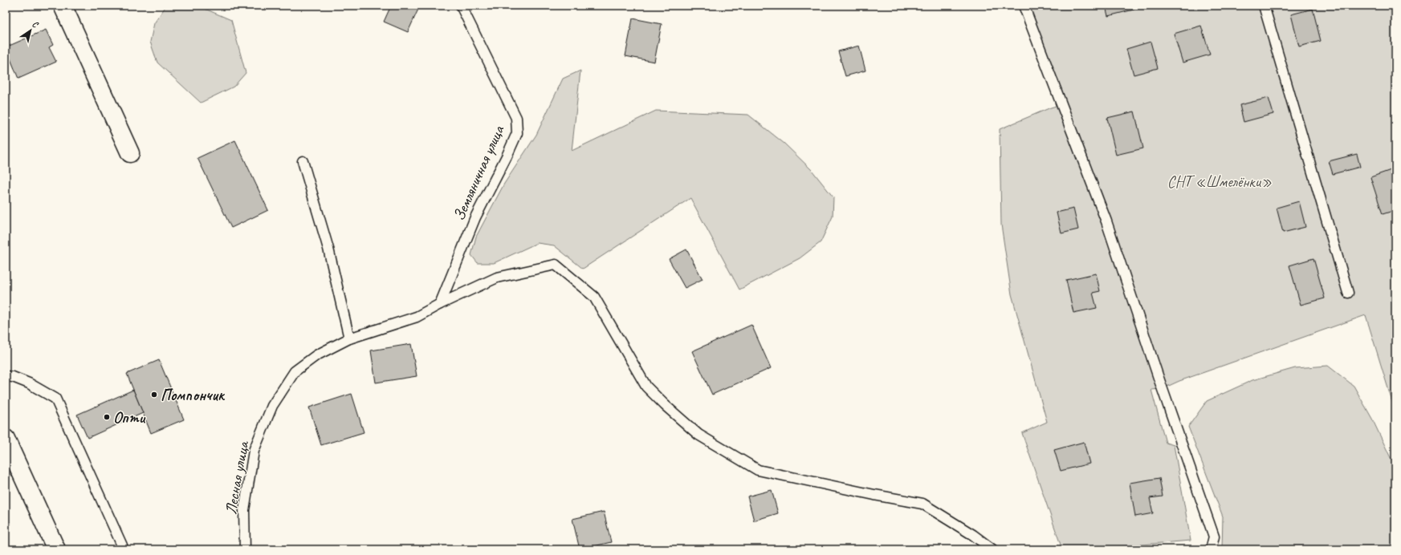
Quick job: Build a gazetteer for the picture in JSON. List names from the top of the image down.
{
  "streets": {
    "lane": ["Земляничная улица", "Лесная улица"]
  },
  "crossings": [
    ["Земляничная улица", "Лесная улица"]
  ],
  "parks": ["СНТ «Шмелёнки»"],
  "places": ["Помпончик", "Опти"],
  "north": "top right"
}
